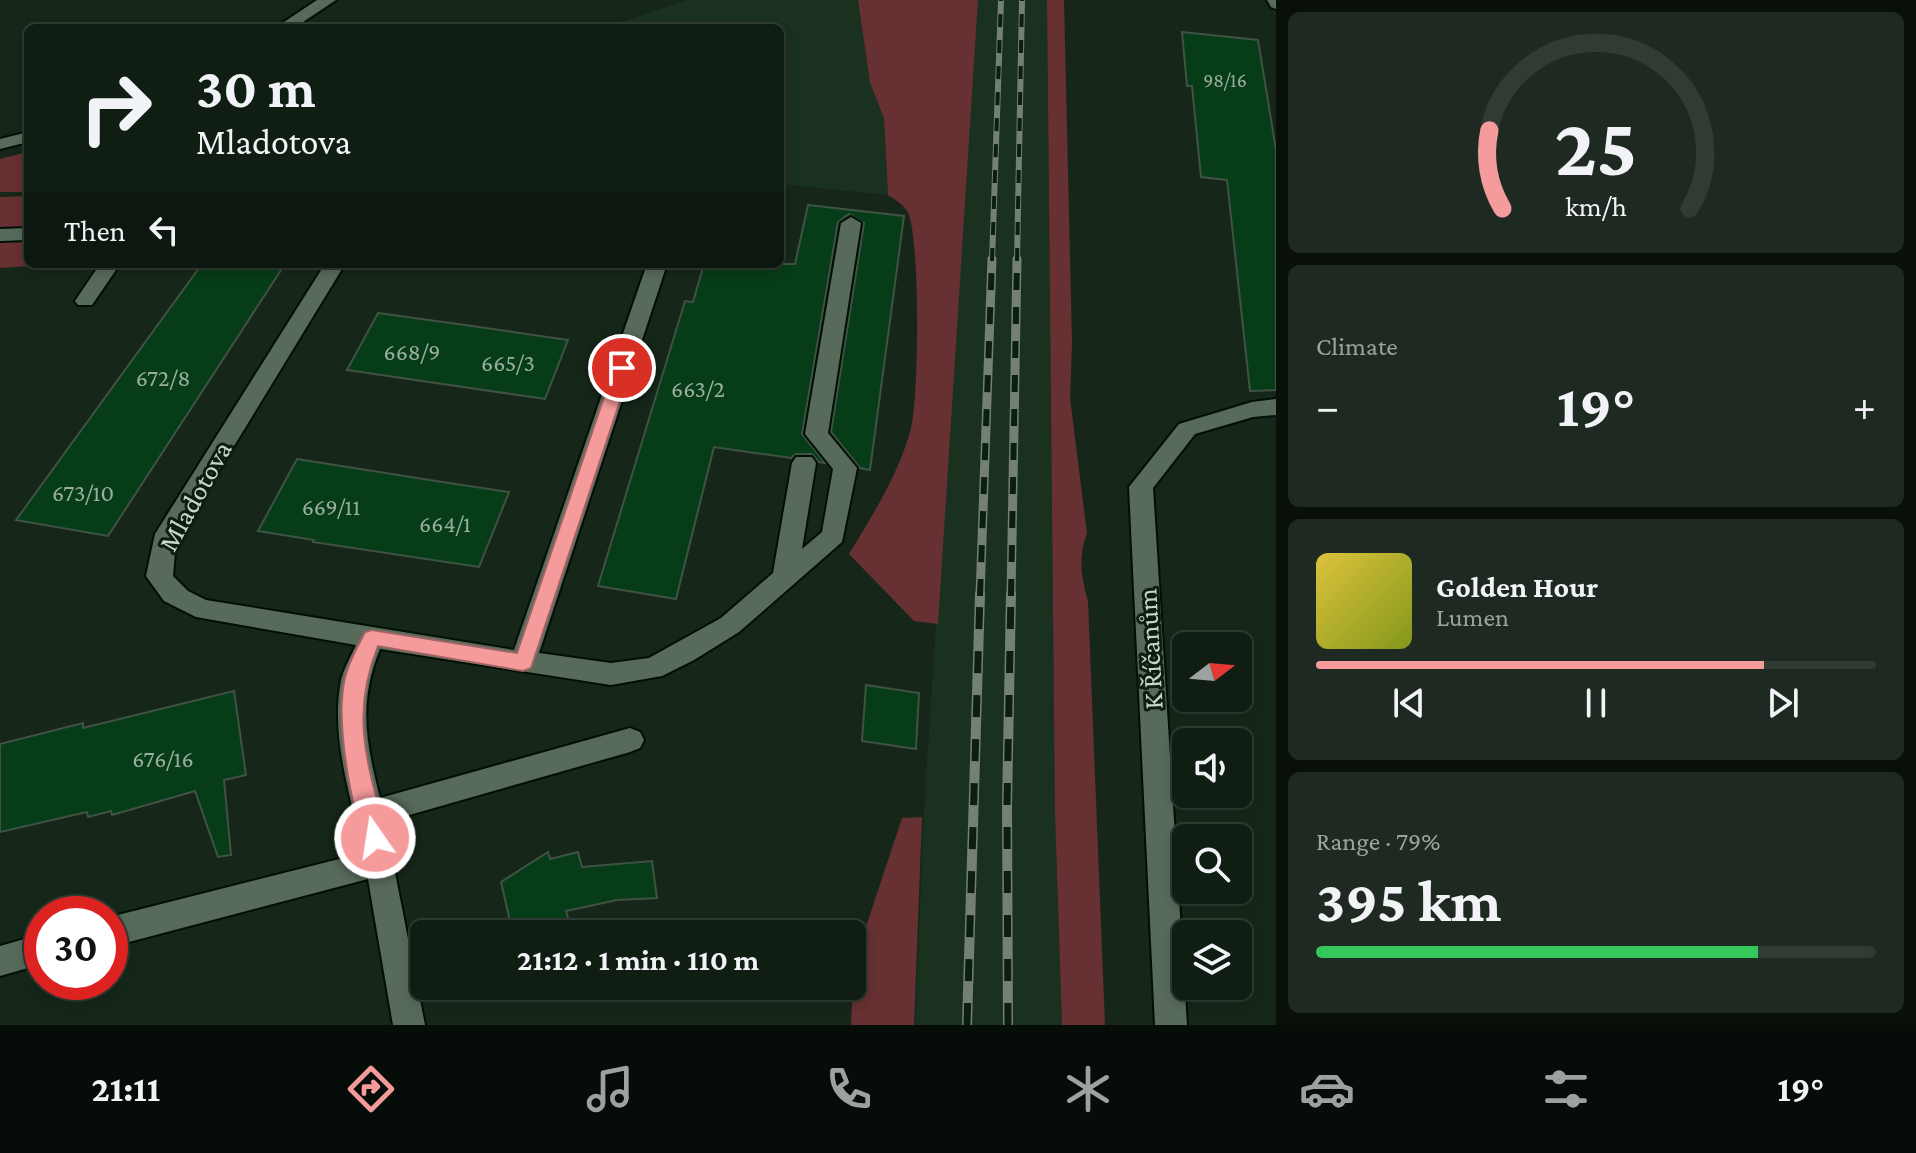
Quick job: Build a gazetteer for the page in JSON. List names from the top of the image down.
{
  "streets": {
    "street": ["Mladotova", "K Říčanům"]
  },
  "house_numbers": [
    "98/16",
    "668/9",
    "665/3",
    "672/8",
    "663/2",
    "673/10",
    "669/11",
    "664/1",
    "676/16"
  ],
  "north": "right",
  "page": {
    "turn": ["30 m", "Mladotova"],
    "then": "Then",
    "tile": [
      "Climate",
      ["Range · 79%", "395 km"]
    ],
    "heat": ["−", "19°", "+"],
    "song": ["Golden Hour", "Lumen"],
    "limit": "30",
    "trip": "21:12 · 1 min · 110 m",
    "tabs": ["21:11", "19°"],
    "gauge": ["25", "km/h"]
  }
}
